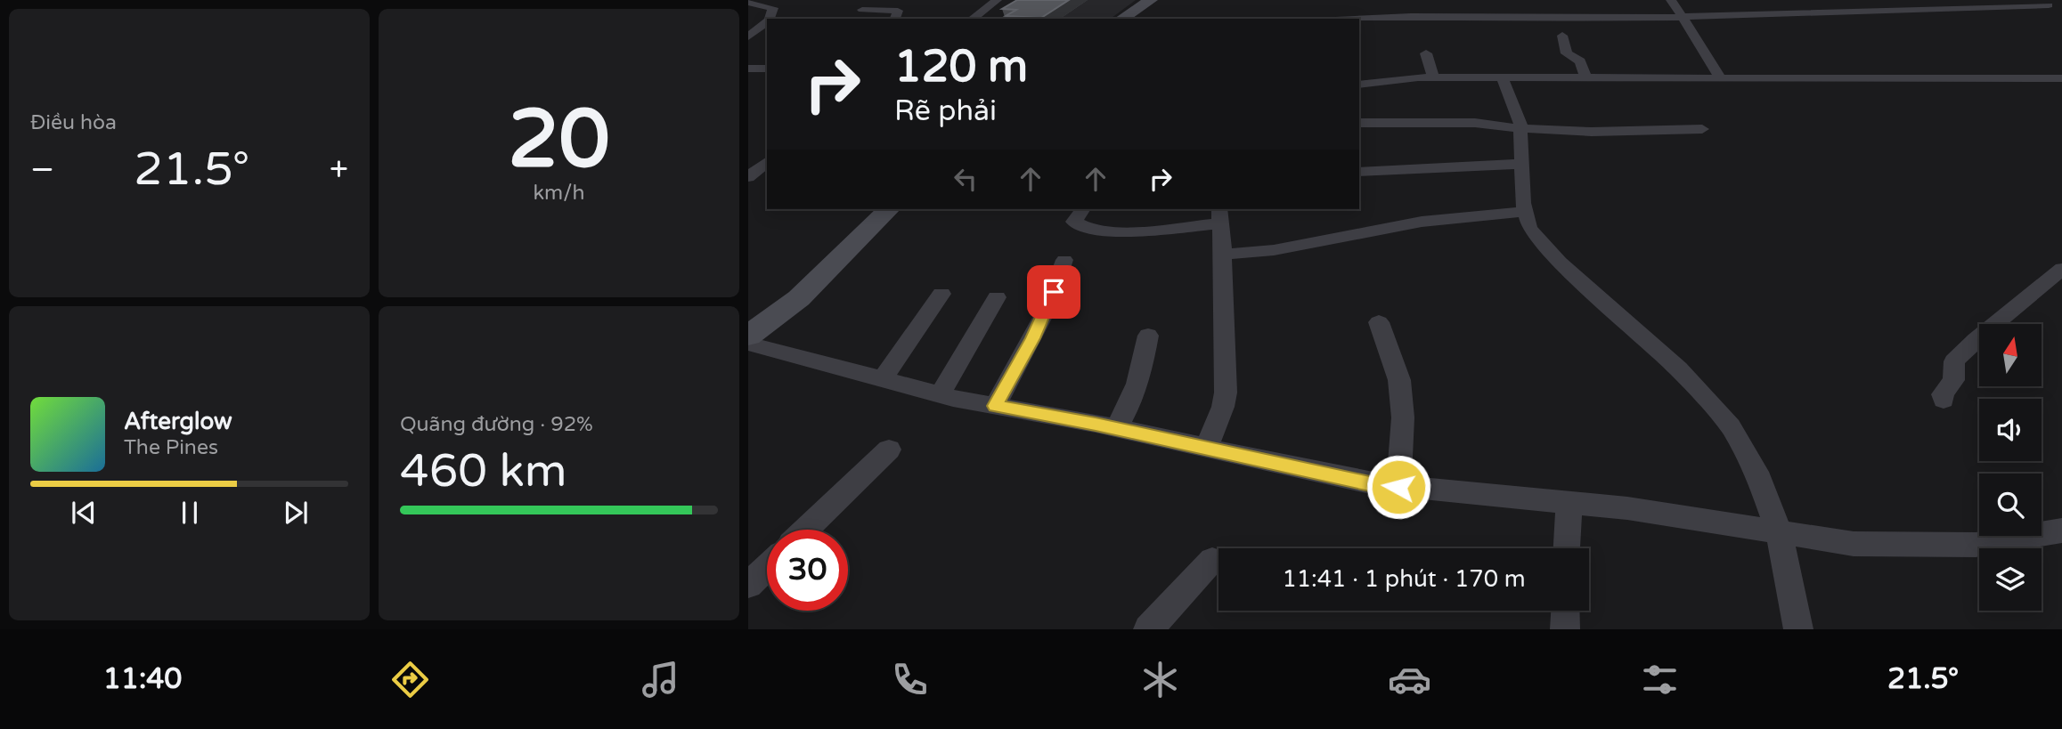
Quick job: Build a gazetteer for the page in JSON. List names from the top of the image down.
{
  "north": "top",
  "page": {
    "tile": [
      "Điều hòa",
      ["20", "km/h"],
      ["Quãng đường · 92%", "460 km"]
    ],
    "turn": ["120 m", "Rẽ phải"],
    "heat": ["−", "21.5°", "+"],
    "song": ["Afterglow", "The Pines"],
    "limit": "30",
    "trip": "11:41 · 1 phút · 170 m",
    "tabs": ["11:40", "21.5°"]
  }
}
